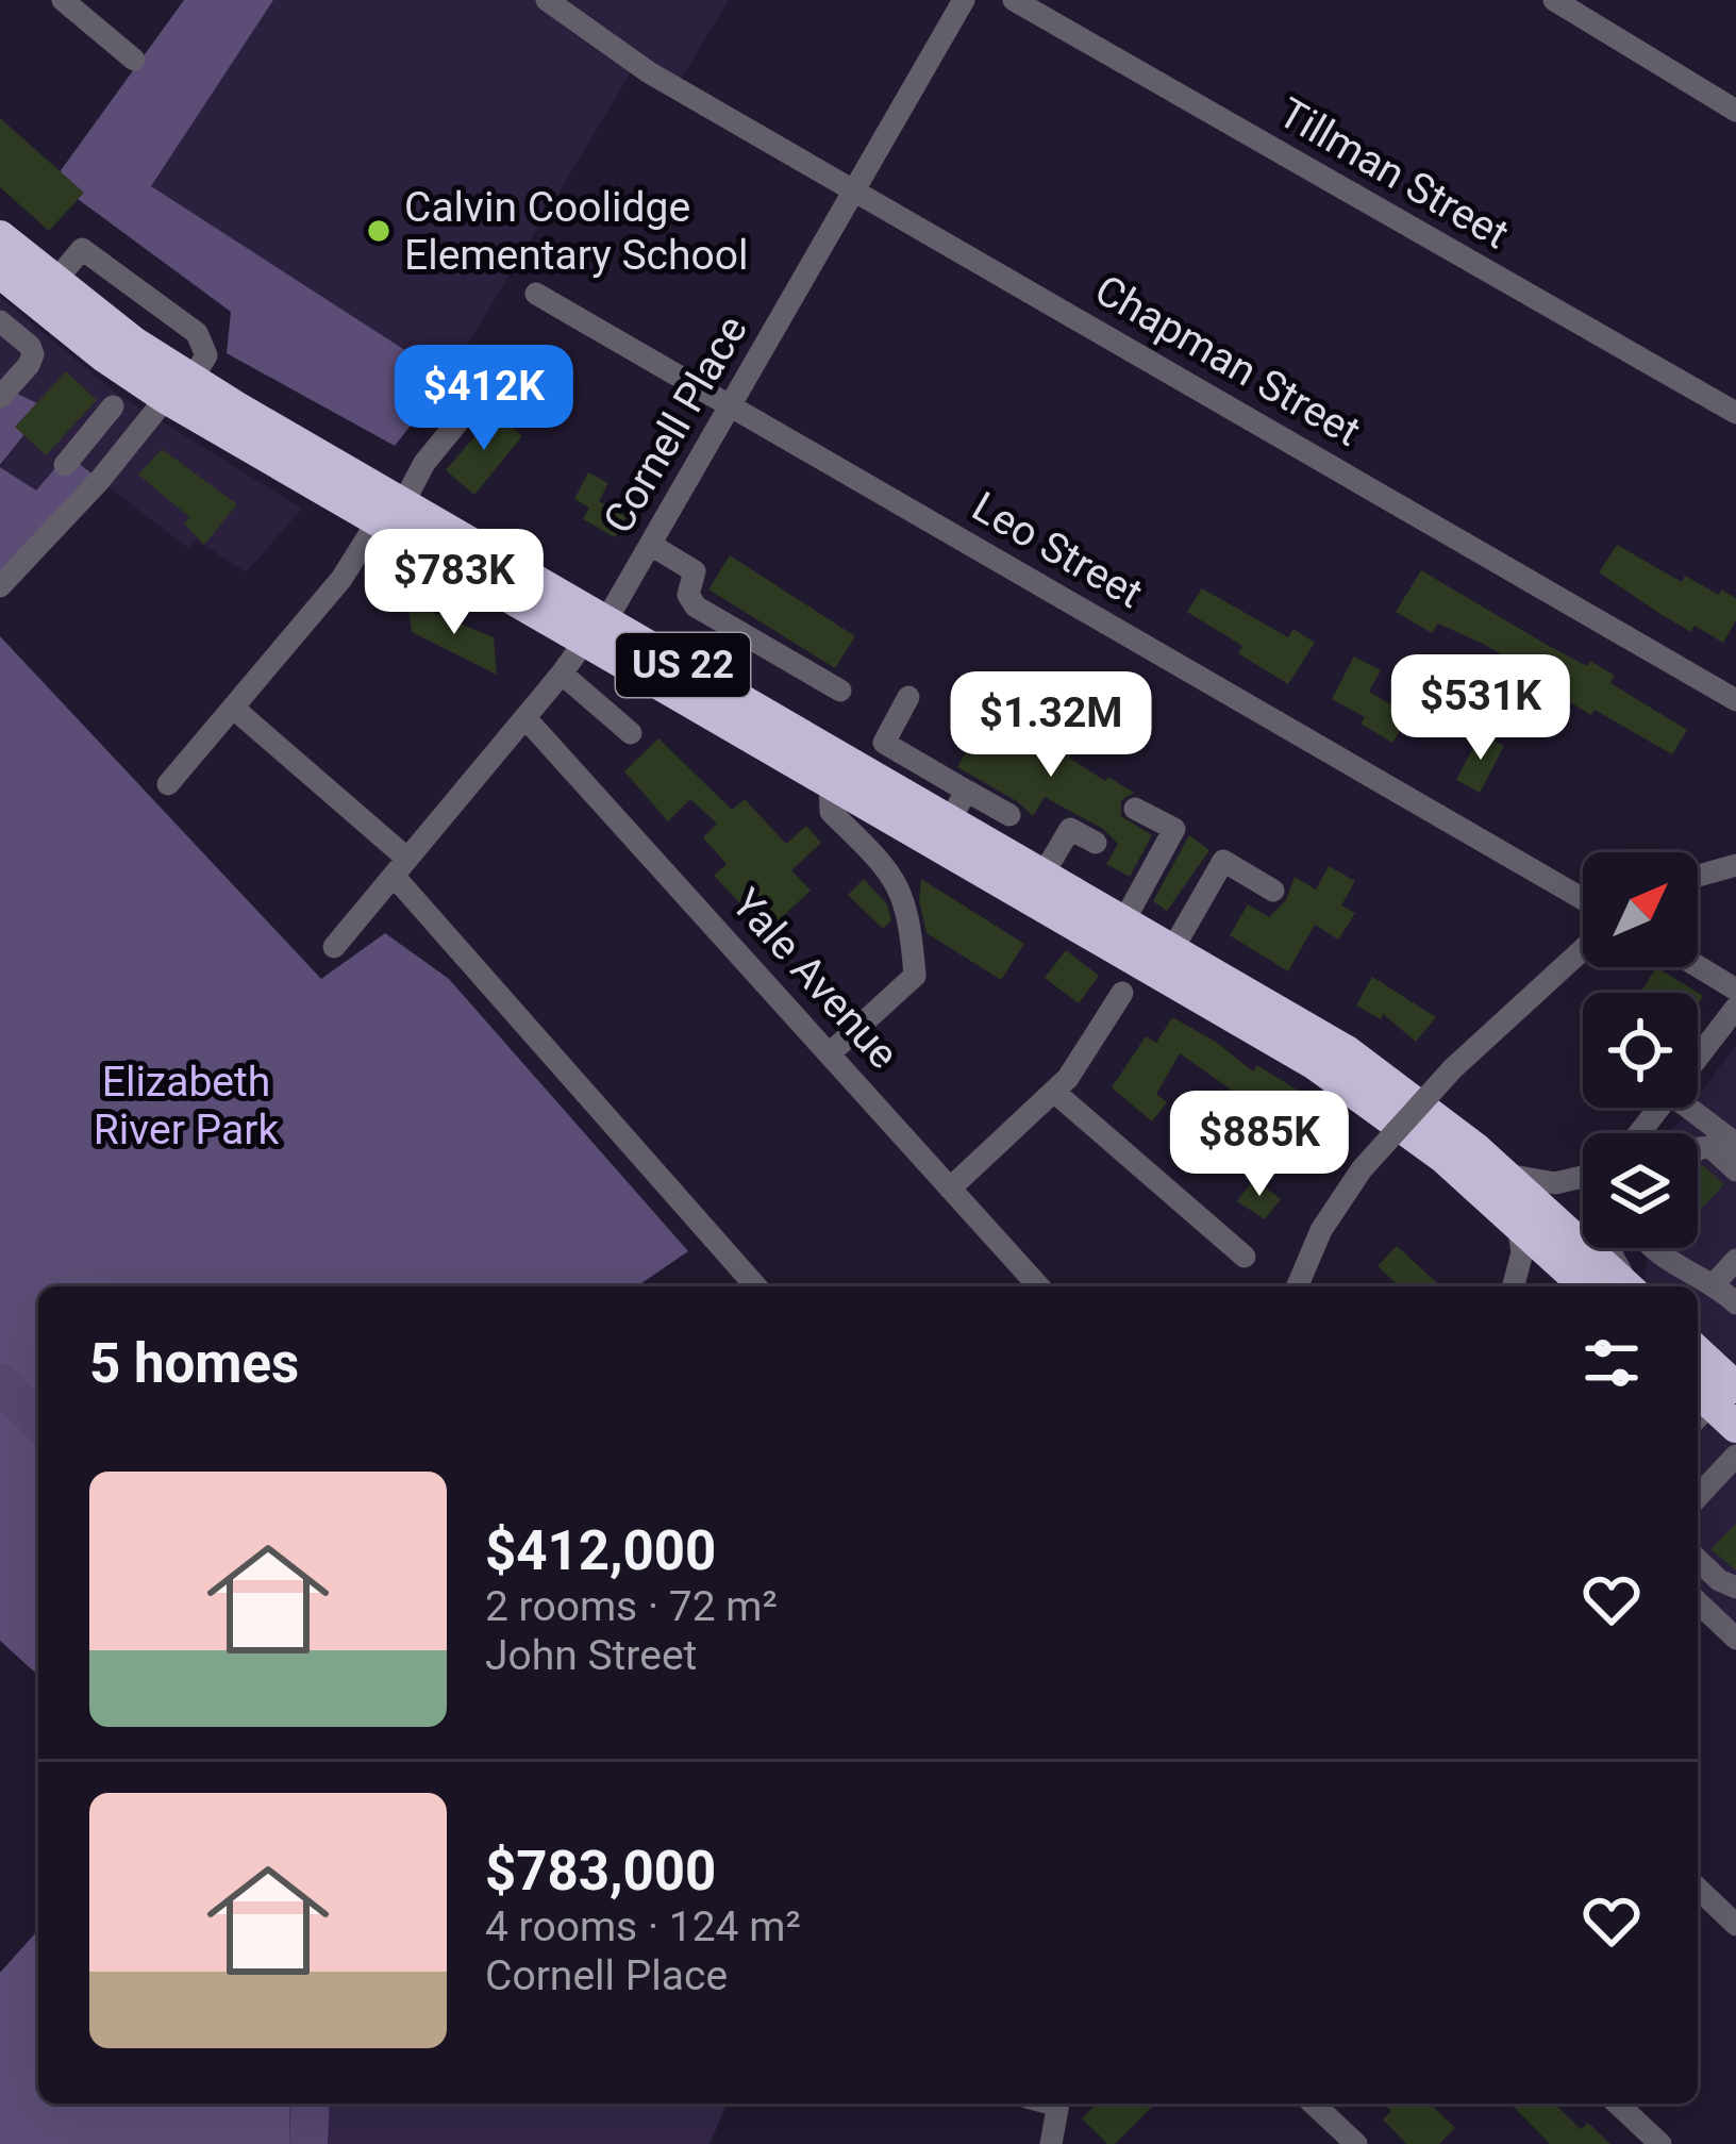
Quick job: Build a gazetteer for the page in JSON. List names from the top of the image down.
{
  "streets": {
    "highway": ["US 22"],
    "street": [
      "Tillman Street",
      "Chapman Street",
      "Cornell Place",
      "Leo Street",
      "Yale Avenue"
    ]
  },
  "crossings": [
    ["Chapman Street", "Cornell Place"],
    ["Cornell Place", "Leo Street"],
    ["Cornell Place", "US 22"],
    ["Cornell Place", "Yale Avenue"]
  ],
  "parks": ["Elizabeth River Park"],
  "places": ["Calvin Coolidge Elementary School"],
  "north": "top right",
  "page": {
    "price": [
      "$412K",
      "$783K",
      "$531K",
      "$1.32M",
      "$885K"
    ],
    "heading": "5 homes",
    "list": [
      {
        "name": "$412,000",
        "note": "2 rooms · 72 m² · John Street"
      },
      {
        "name": "$783,000",
        "note": "4 rooms · 124 m² · Cornell Place"
      }
    ]
  }
}
